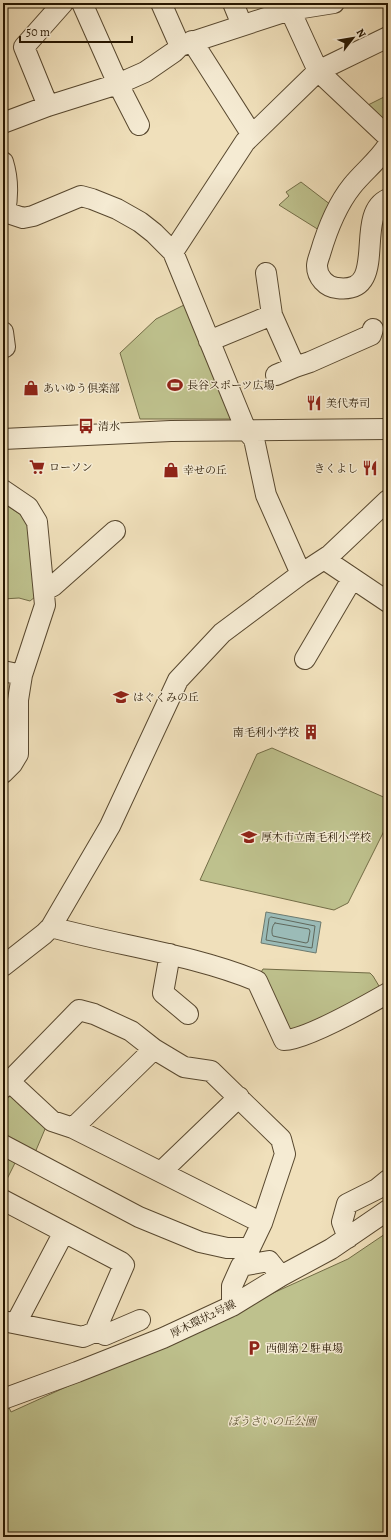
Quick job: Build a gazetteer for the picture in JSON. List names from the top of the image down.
{
  "streets": {
    "street": ["厚木環状2号線"]
  },
  "parks": ["ぼうさいの丘公園"],
  "places": {
    "sports": ["長谷スポーツ広場"],
    "shop": ["あいゆう倶楽部", "幸せの丘"],
    "restaurant": ["美代寿司", "きくよし"],
    "bus stop": ["清水"],
    "supermarket": ["ローソン"],
    "school or university": ["はぐくみの丘", "厚木市立南毛利小学校"],
    "building": ["南毛利小学校"],
    "parking": ["西側第２駐車場"]
  },
  "scale_bar": "50 m",
  "north": "top right"
}
